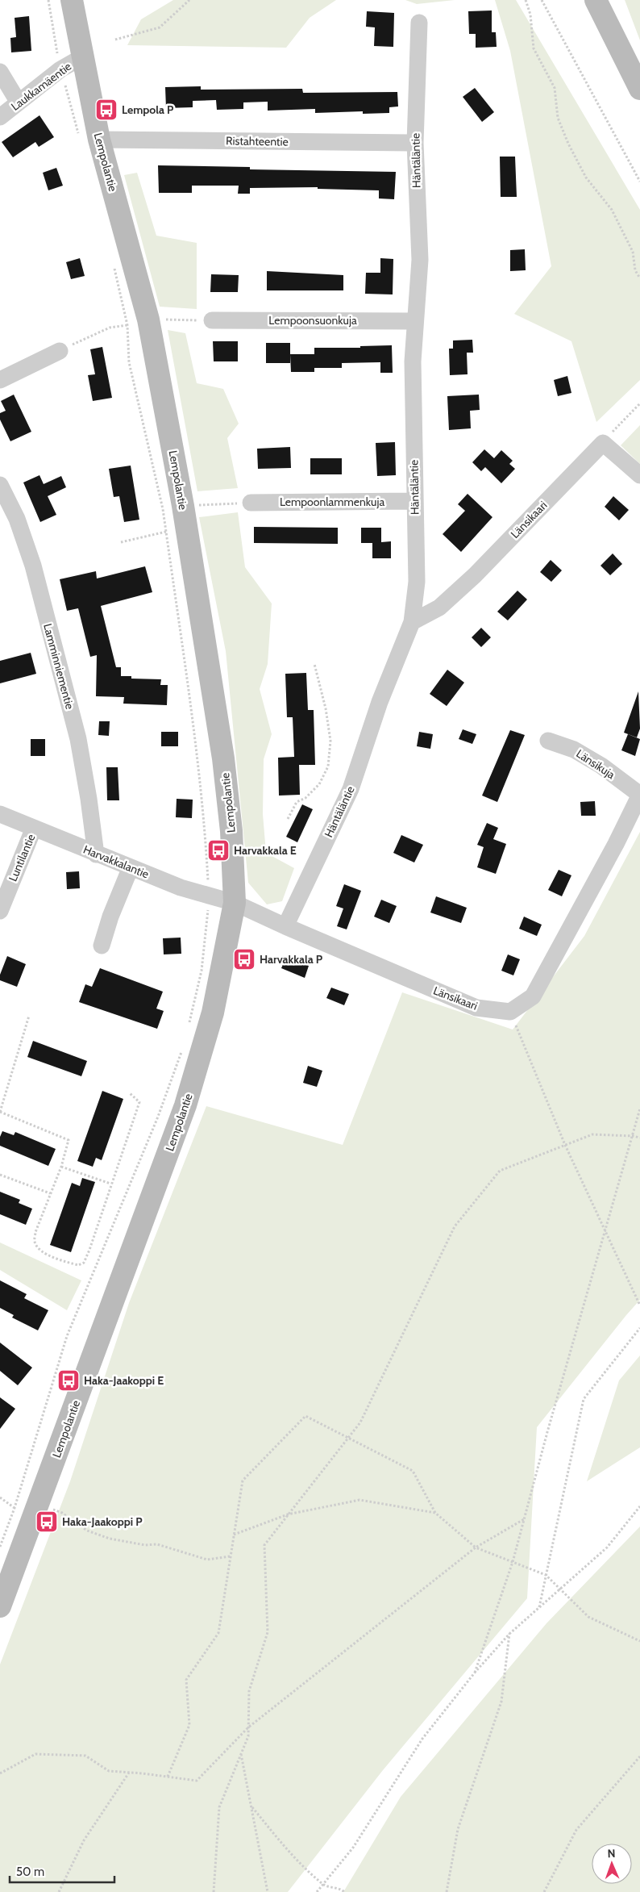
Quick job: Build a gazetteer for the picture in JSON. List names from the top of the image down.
{
  "streets": {
    "street": [
      "Laukkamäentie",
      "Ristahteentie",
      "Häntäläntie",
      "Lempolantie",
      "Lempoonsuonkuja",
      "Lempoonlammenkuja",
      "Länsikaari",
      "Lamminniementie",
      "Länsikuja",
      "Luntilantie",
      "Harvakkalantie"
    ]
  },
  "crossings": [
    ["Laukkamäentie", "Lempolantie"],
    ["Ristahteentie", "Häntäläntie"],
    ["Ristahteentie", "Lempolantie"],
    ["Häntäläntie", "Lempoonsuonkuja"],
    ["Häntäläntie", "Lempoonlammenkuja"],
    ["Häntäläntie", "Länsikaari"],
    ["Lempolantie", "Länsikaari"],
    ["Lempolantie", "Harvakkalantie"],
    ["Länsikaari", "Harvakkalantie"],
    ["Lamminniementie", "Harvakkalantie"],
    ["Luntilantie", "Harvakkalantie"]
  ],
  "places": {
    "bus stop": [
      "Lempola P",
      "Harvakkala E",
      "Harvakkala P",
      "Haka-Jaakoppi E",
      "Haka-Jaakoppi P"
    ]
  },
  "scale_bar": "50 m",
  "north": "top"
}
